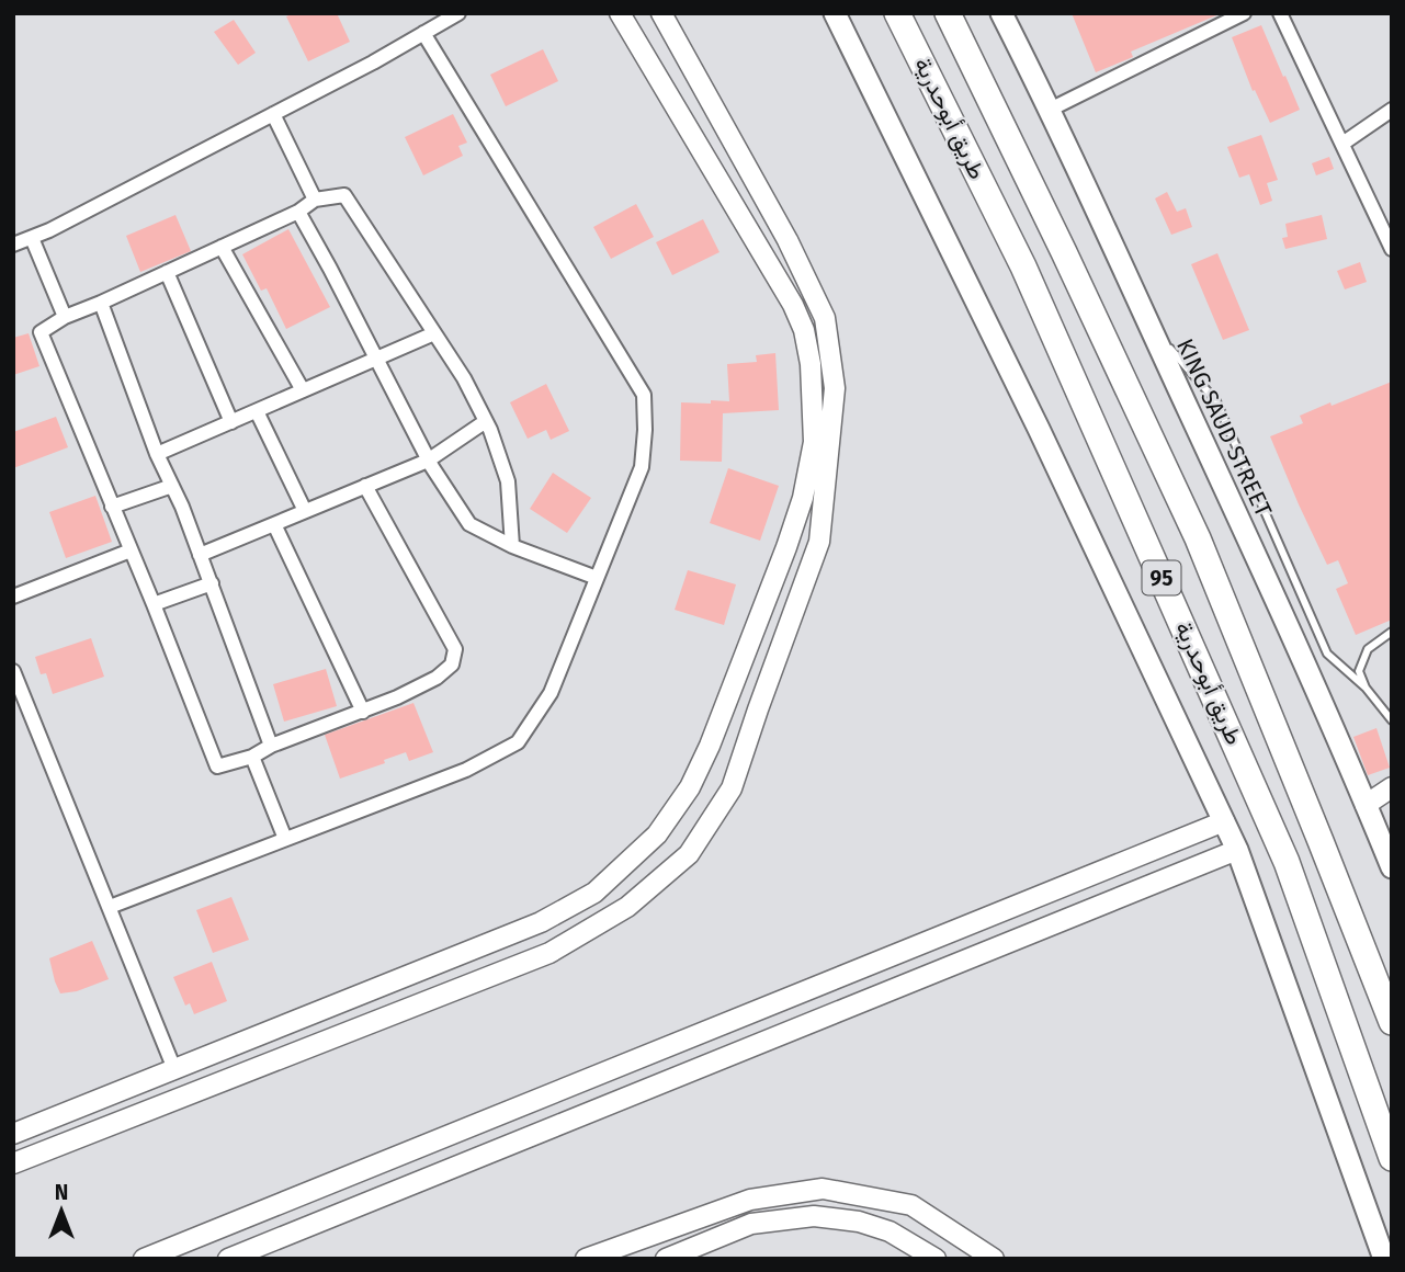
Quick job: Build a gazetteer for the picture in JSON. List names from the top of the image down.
{
  "streets": {
    "highway": ["طريق أبوحدرية", "95"],
    "main road": ["KING SAUD STREET"]
  },
  "north": "top"
}
